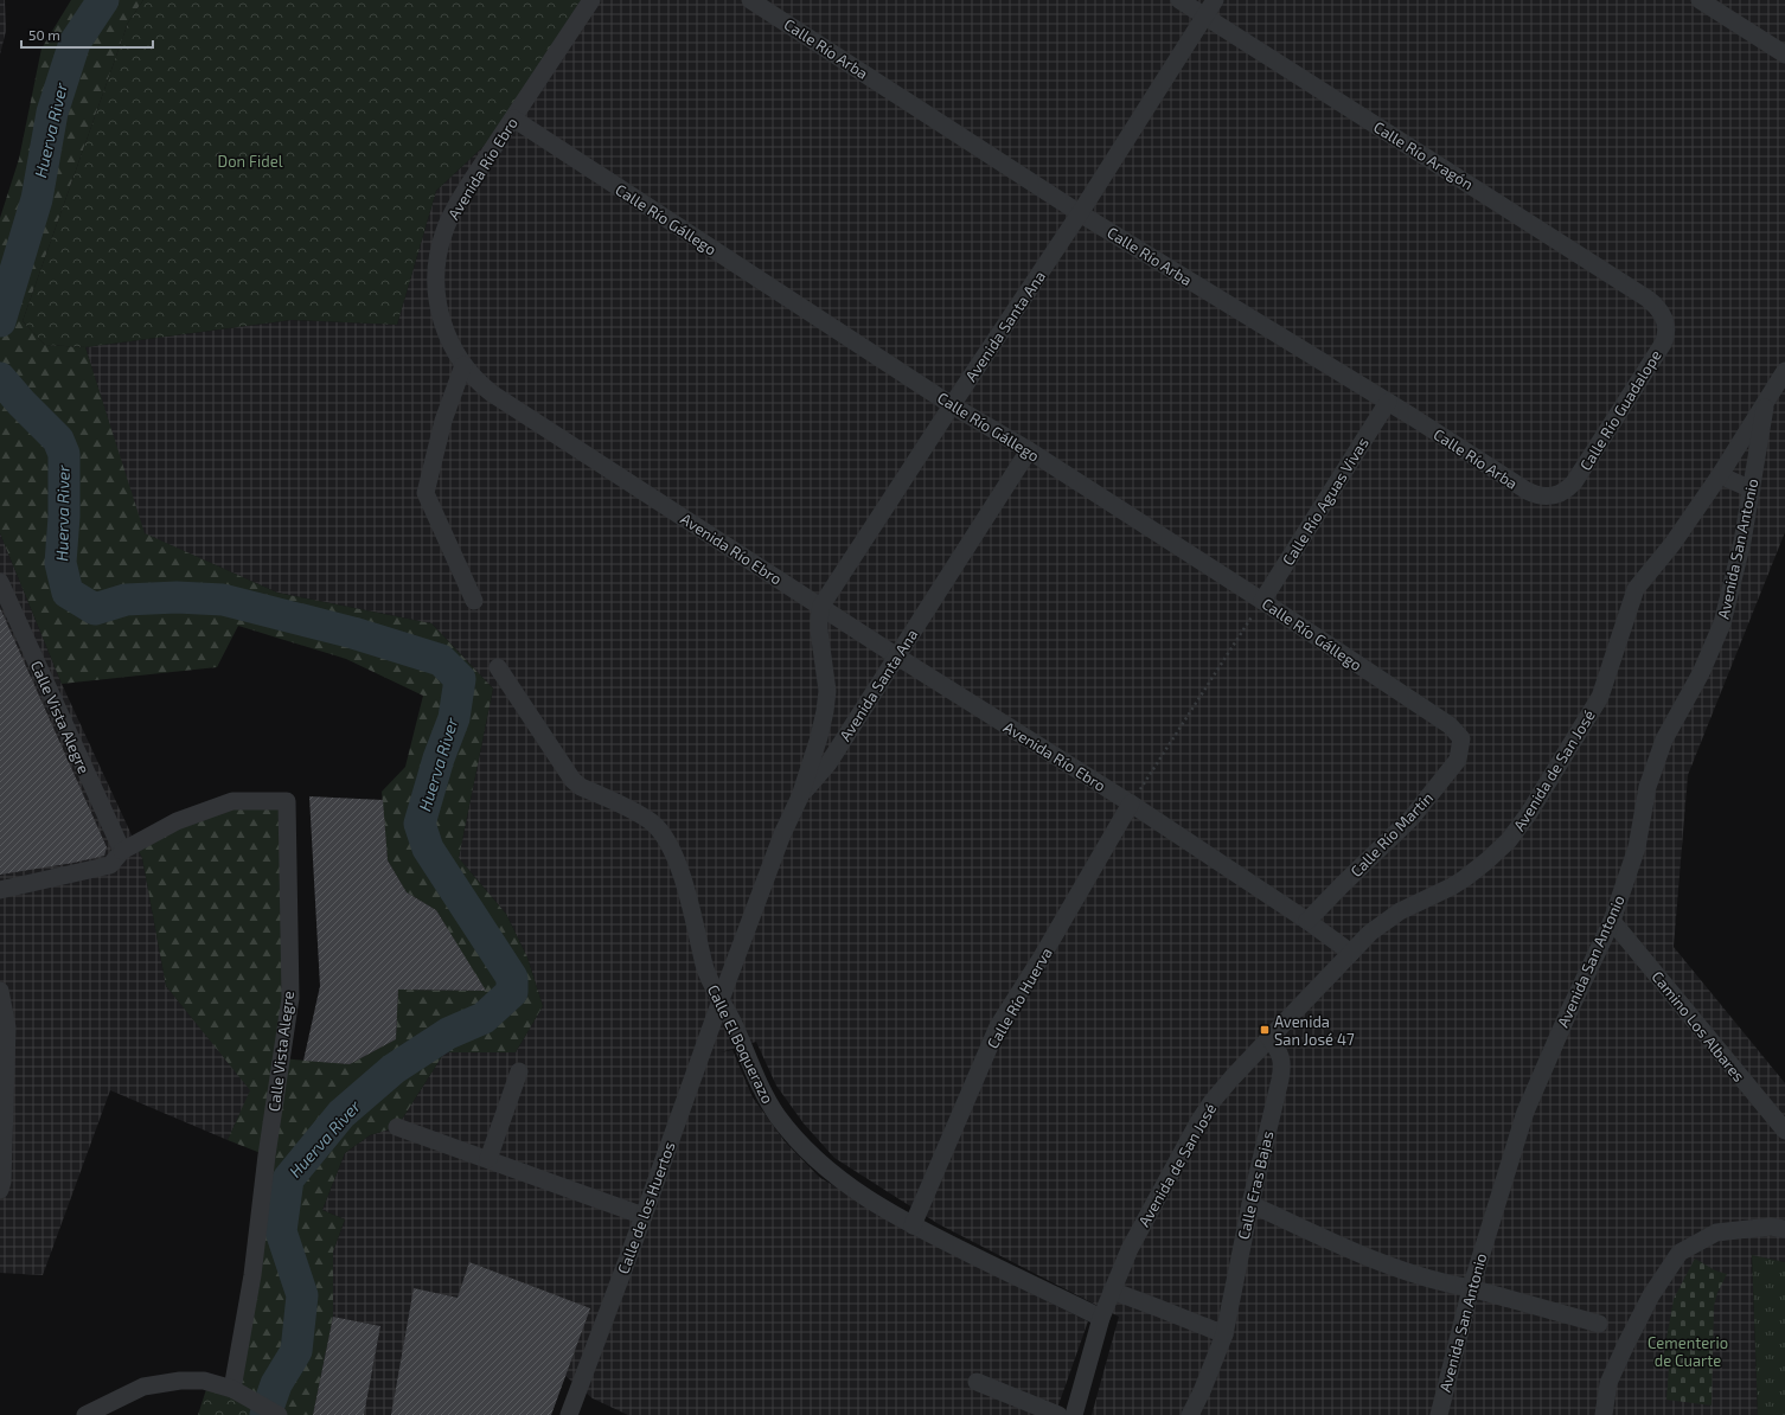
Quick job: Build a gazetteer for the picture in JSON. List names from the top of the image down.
{
  "streets": {
    "street": [
      "Calle Río Arba",
      "Calle Río Aragón",
      "Avenida Río Ebro",
      "Calle Río Gállego",
      "Avenida Santa Ana",
      "Calle Río Guadalope",
      "Calle Río Aguas Vivas",
      "Avenida San Antonio",
      "Calle Vista Alegre",
      "Avenida de San José",
      "Calle Río Martín",
      "Calle Río Huerva",
      "Camino Los Albares",
      "Calle El Boquerazo",
      "Calle Eras Bajas",
      "Calle de los Huertos"
    ]
  },
  "crossings": [
    ["Calle Río Arba", "Avenida Santa Ana"],
    ["Calle Río Arba", "Calle Río Guadalope"],
    ["Calle Río Arba", "Calle Río Aguas Vivas"],
    ["Calle Río Aragón", "Avenida Santa Ana"],
    ["Calle Río Aragón", "Calle Río Guadalope"],
    ["Avenida Río Ebro", "Calle Río Gállego"],
    ["Avenida Río Ebro", "Avenida Santa Ana"],
    ["Avenida Río Ebro", "Avenida de San José"],
    ["Avenida Río Ebro", "Calle Río Martín"],
    ["Avenida Río Ebro", "Calle Río Huerva"],
    ["Calle Río Gállego", "Avenida Santa Ana"],
    ["Calle Río Gállego", "Calle Río Aguas Vivas"],
    ["Calle Río Gállego", "Calle Río Martín"],
    ["Avenida Santa Ana", "Calle El Boquerazo"],
    ["Avenida Santa Ana", "Calle de los Huertos"],
    ["Avenida San Antonio", "Avenida de San José"],
    ["Avenida San Antonio", "Camino Los Albares"],
    ["Avenida de San José", "Calle El Boquerazo"],
    ["Avenida de San José", "Calle Eras Bajas"],
    ["Calle Río Huerva", "Calle El Boquerazo"],
    ["Calle El Boquerazo", "Calle de los Huertos"]
  ],
  "water": ["Huerva River"],
  "parks": ["Don Fidel", "Cementerio de Cuarte"],
  "places": {
    "transit": ["Avenida San José 47"]
  },
  "scale_bar": "50 m"
}
